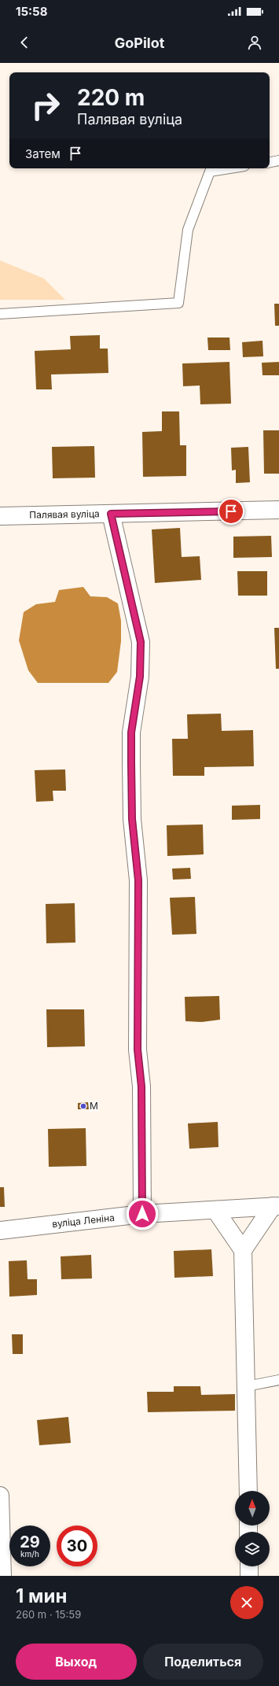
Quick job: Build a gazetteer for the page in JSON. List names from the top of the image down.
{
  "streets": {
    "street": ["Палявая вуліца", "вуліца Леніна"]
  },
  "places": ["M"],
  "north": "top",
  "page": {
    "status": "15:58",
    "header": "GoPilot",
    "turn": ["220 m", "Палявая вуліца"],
    "then": "Затем",
    "speed": "29 km/h",
    "limit": "30",
    "heading": ["1 мин", "260 m · 15:59"],
    "buttons": ["Выход", "Поделиться"]
  }
}
